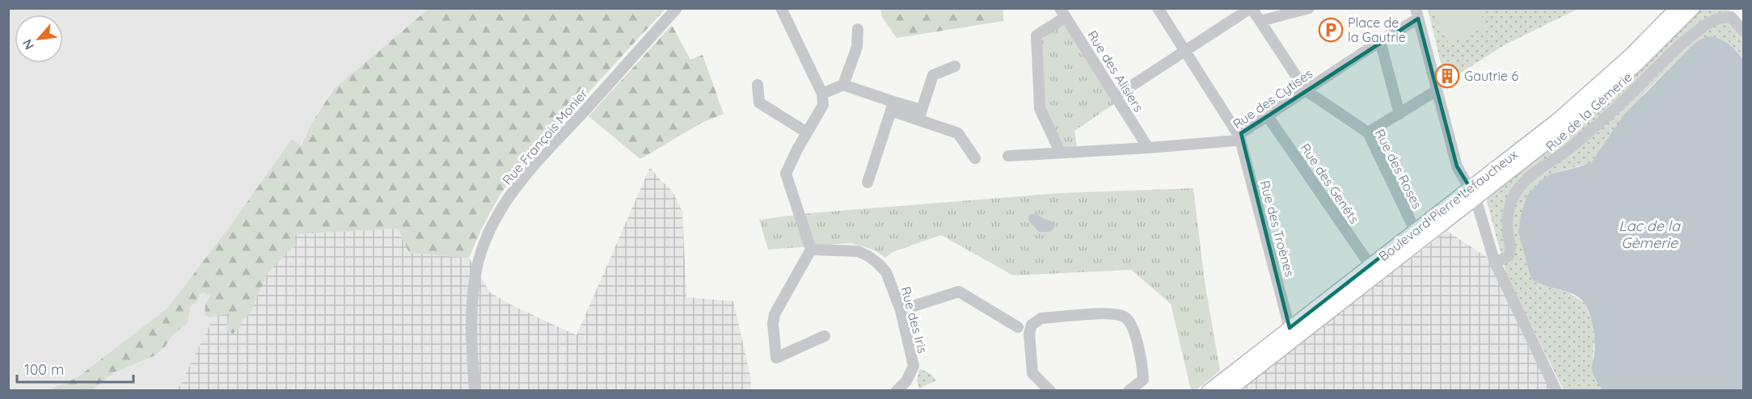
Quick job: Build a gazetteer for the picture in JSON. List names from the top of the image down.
{
  "streets": {
    "main road": ["Boulevard Pierre Lefaucheux"],
    "street": [
      "Rue des Alisiers",
      "Rue des Cytises",
      "Rue de la Gèmerie",
      "Rue François Monier",
      "Rue des Roses",
      "Rue des Genêts",
      "Rue des Troènes",
      "Rue des Iris"
    ]
  },
  "crossings": [
    ["Rue des Alisiers", "Rue des Cytises"],
    ["Rue des Cytises", "Rue des Roses"],
    ["Rue des Cytises", "Rue des Genêts"],
    ["Rue des Cytises", "Rue des Troènes"],
    ["Rue des Roses", "Boulevard Pierre Lefaucheux"],
    ["Rue des Genêts", "Boulevard Pierre Lefaucheux"],
    ["Boulevard Pierre Lefaucheux", "Rue des Troènes"]
  ],
  "water": ["Lac de la Gèmerie"],
  "places": {
    "parking": ["Place de la Gautrie"],
    "building": ["Gautrie 6"]
  },
  "scale_bar": "100 m",
  "north": "bottom left"
}
